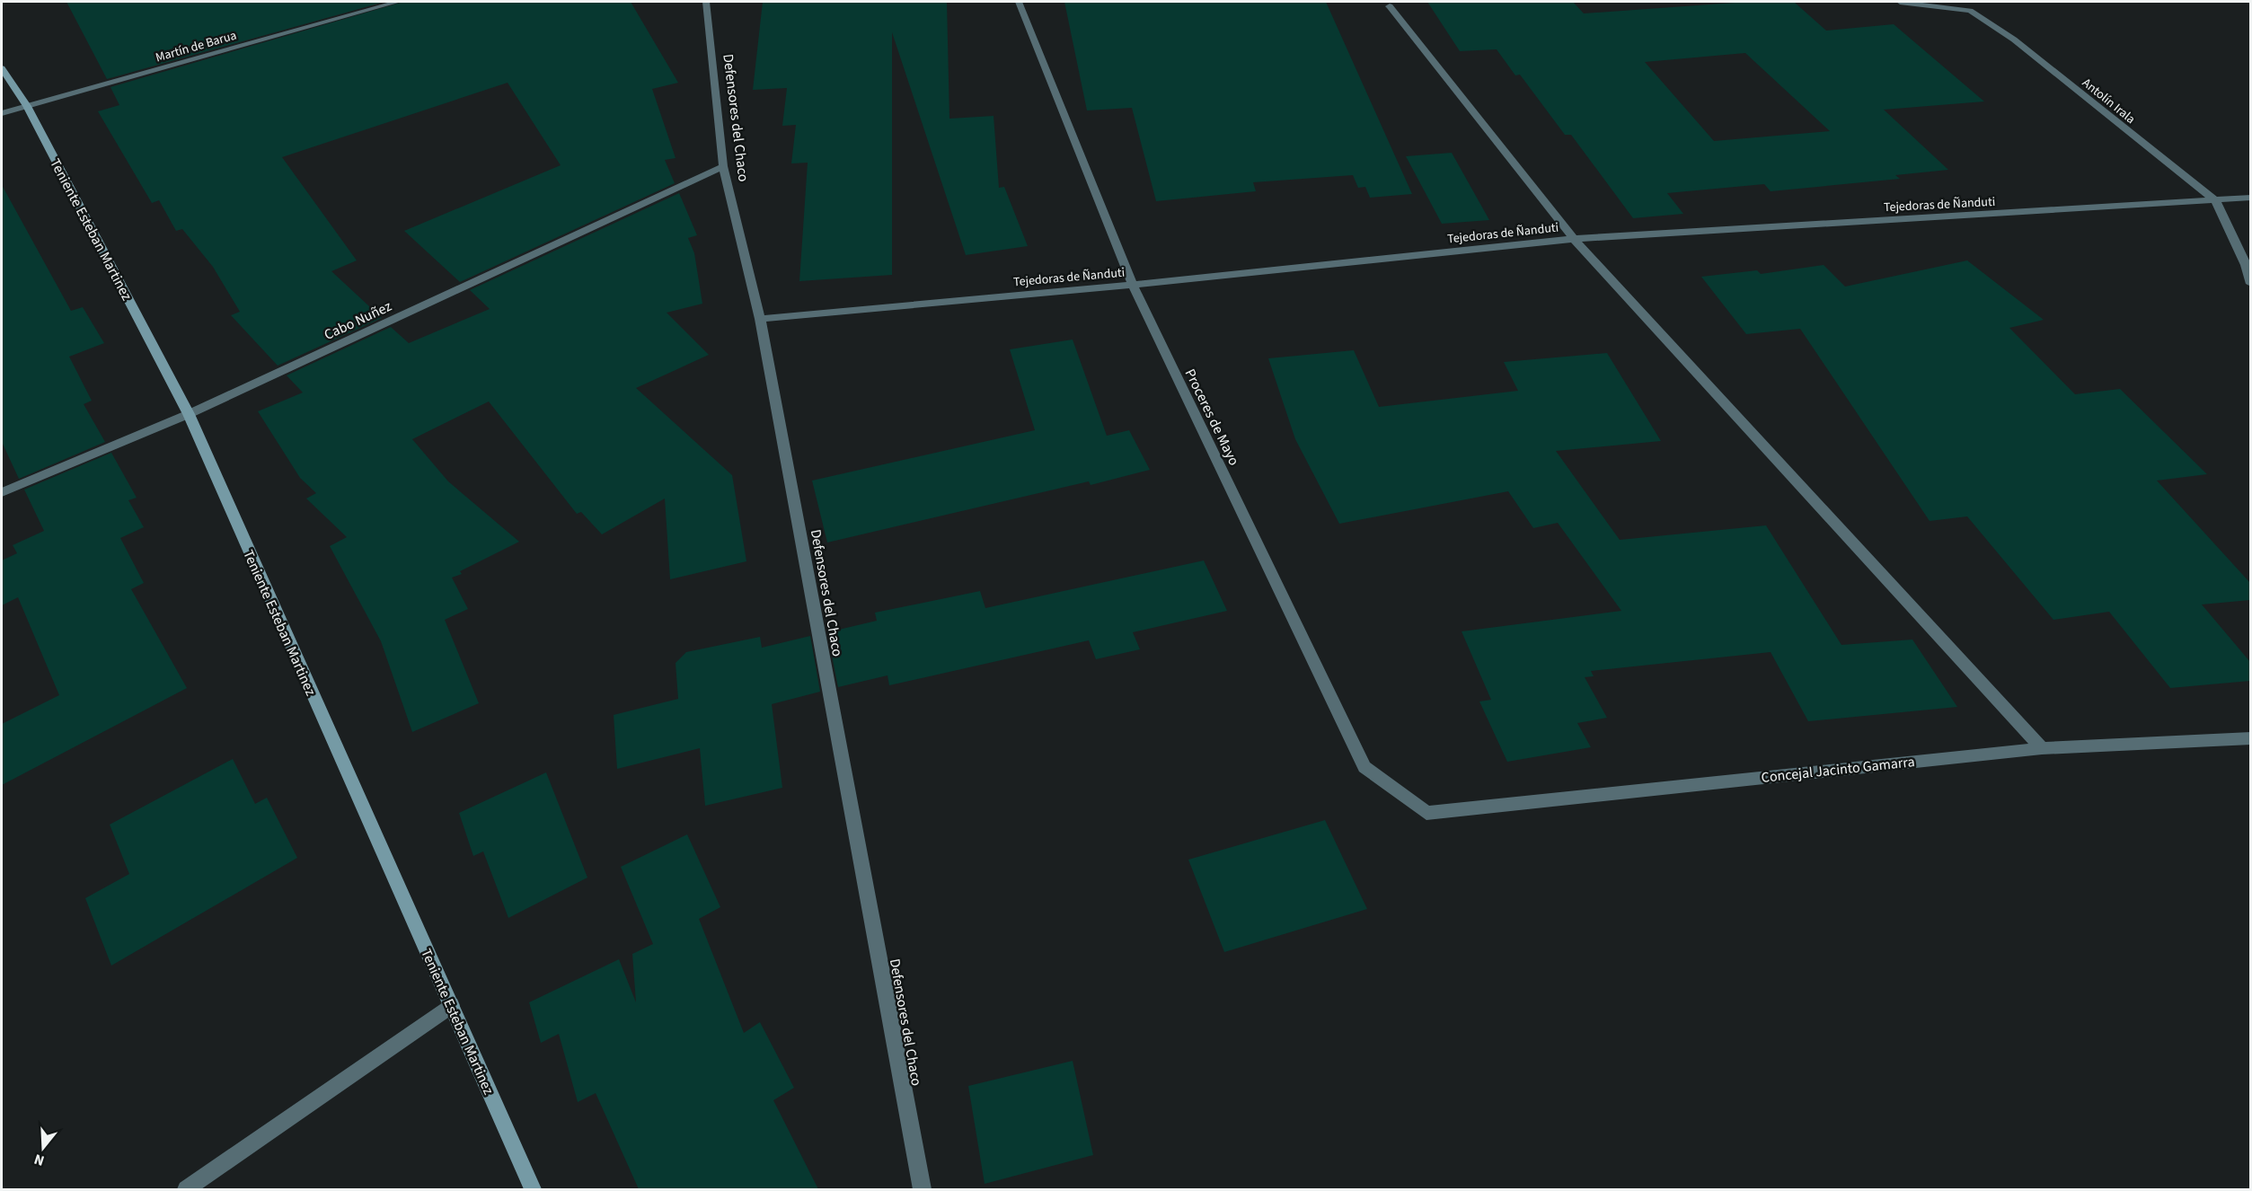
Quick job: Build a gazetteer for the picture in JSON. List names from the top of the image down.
{
  "streets": {
    "street": [
      "Martín de Barua",
      "Antolín Irala",
      "Defensores del Chaco",
      "Tejedoras de Ñanduti",
      "Teniente Esteban Martinez",
      "Cabo Nuñez",
      "Proceres de Mayo",
      "Concejal Jacinto Gamarra"
    ]
  },
  "crossings": [
    ["Martín de Barua", "Teniente Esteban Martinez"],
    ["Antolín Irala", "Tejedoras de Ñanduti"],
    ["Defensores del Chaco", "Tejedoras de Ñanduti"],
    ["Defensores del Chaco", "Cabo Nuñez"],
    ["Tejedoras de Ñanduti", "Proceres de Mayo"],
    ["Teniente Esteban Martinez", "Cabo Nuñez"],
    ["Proceres de Mayo", "Concejal Jacinto Gamarra"]
  ],
  "north": "bottom"
}
